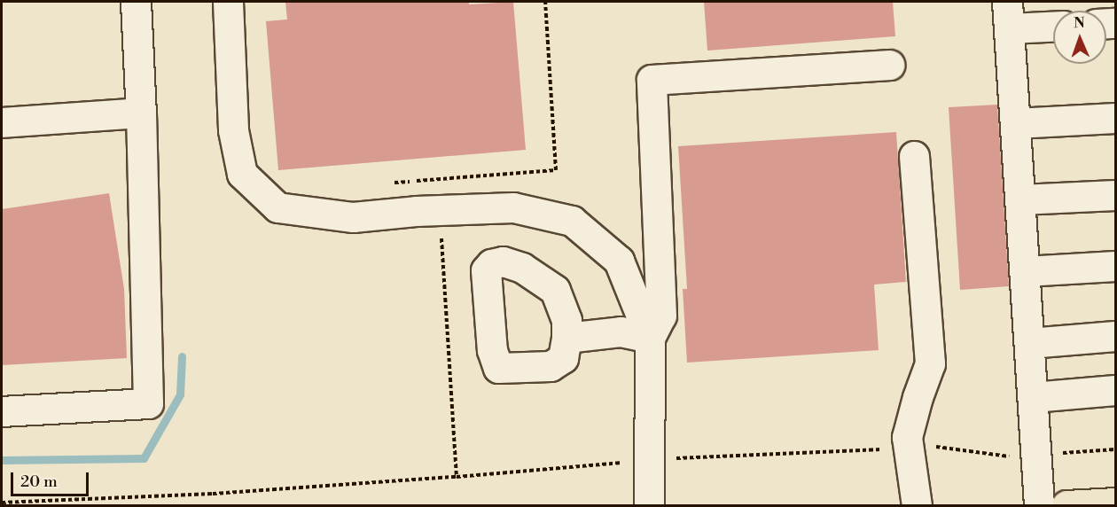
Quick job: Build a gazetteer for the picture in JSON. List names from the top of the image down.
{
  "scale_bar": "20 m",
  "north": "top"
}
